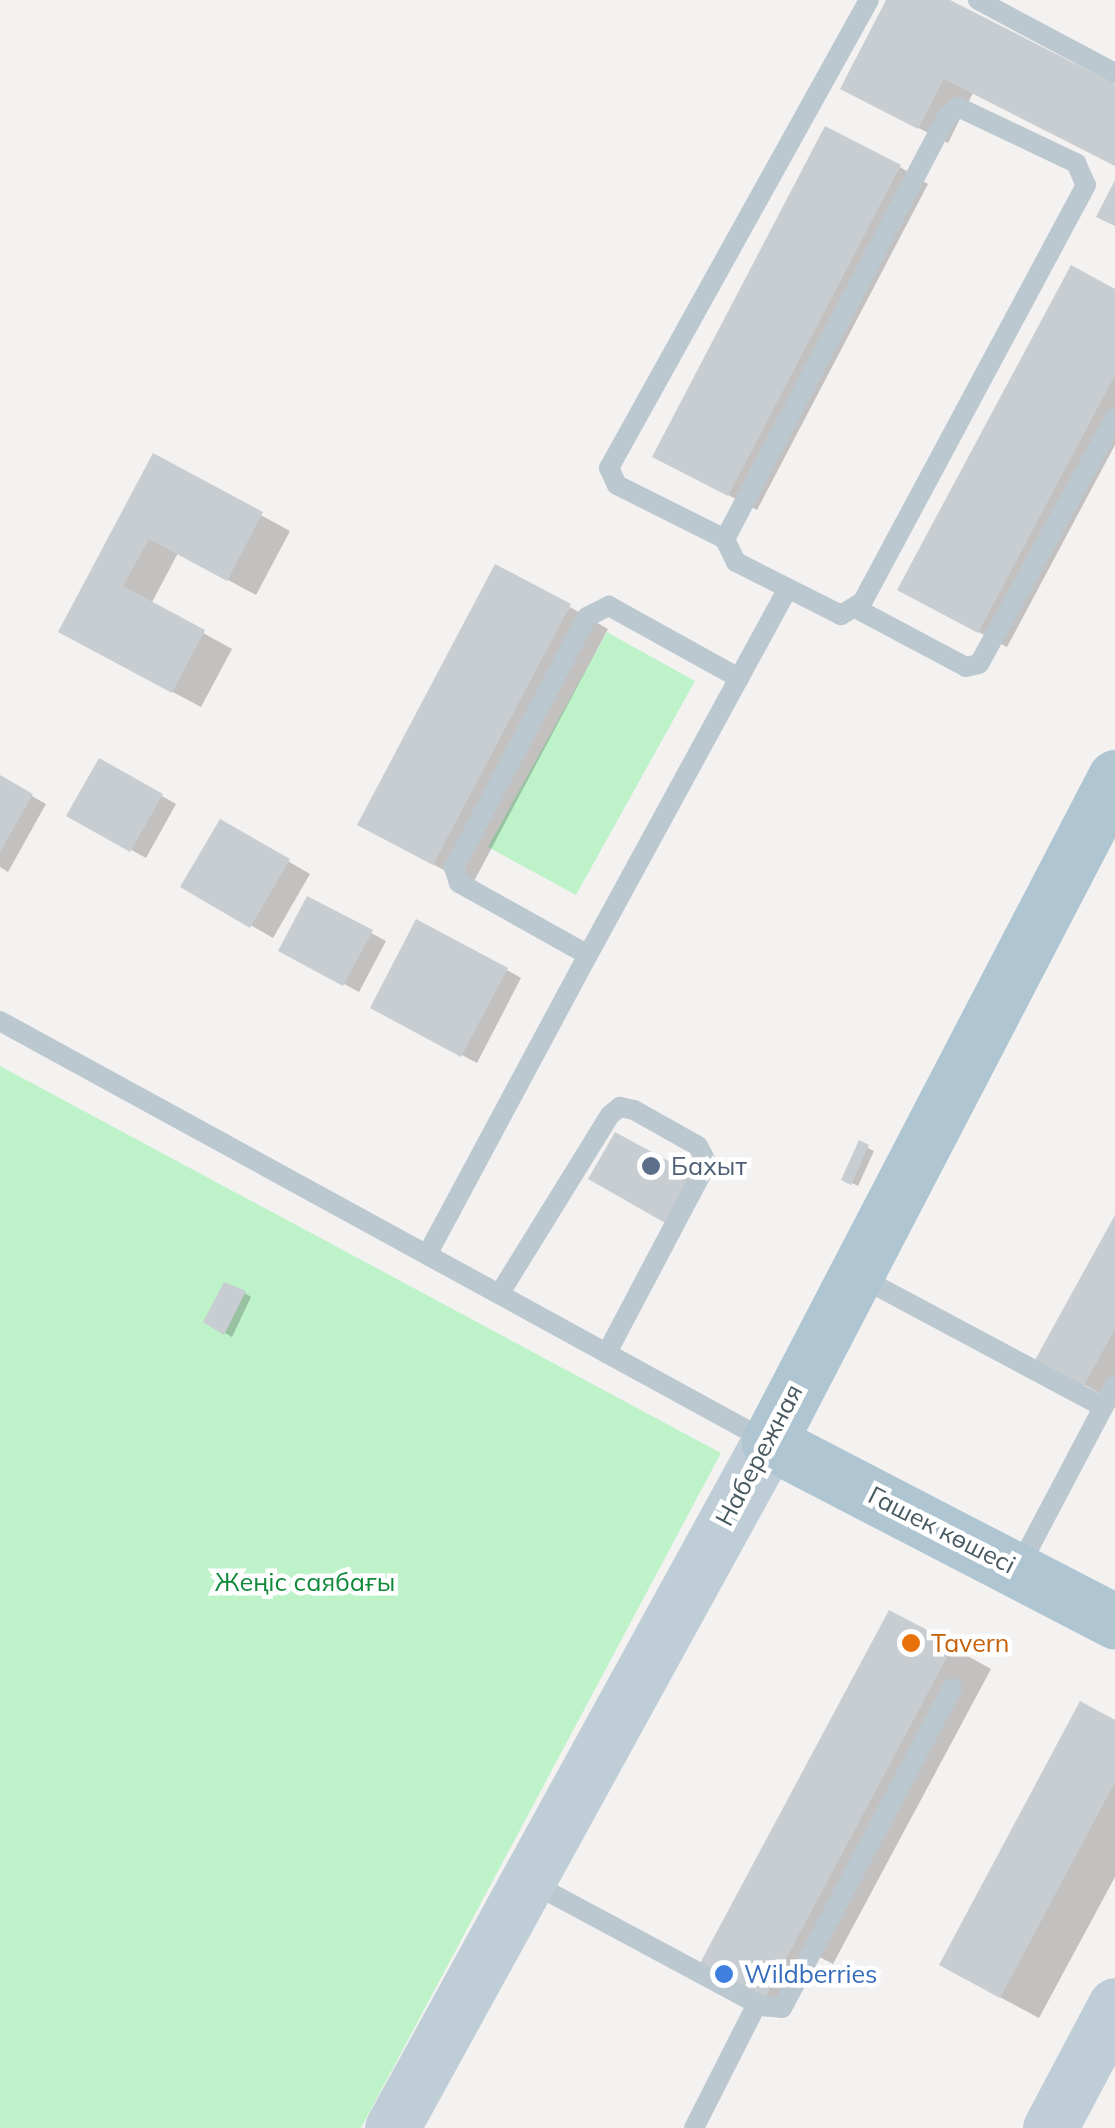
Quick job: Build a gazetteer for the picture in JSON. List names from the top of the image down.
{
  "streets": {
    "main road": ["Набережная", "Гашек көшесі"]
  },
  "crossings": [
    ["Набережная", "Гашек көшесі"]
  ],
  "parks": ["Жеңіс саябағы"],
  "places": ["Бахыт", "Tavern", "Wildberries"]
}
